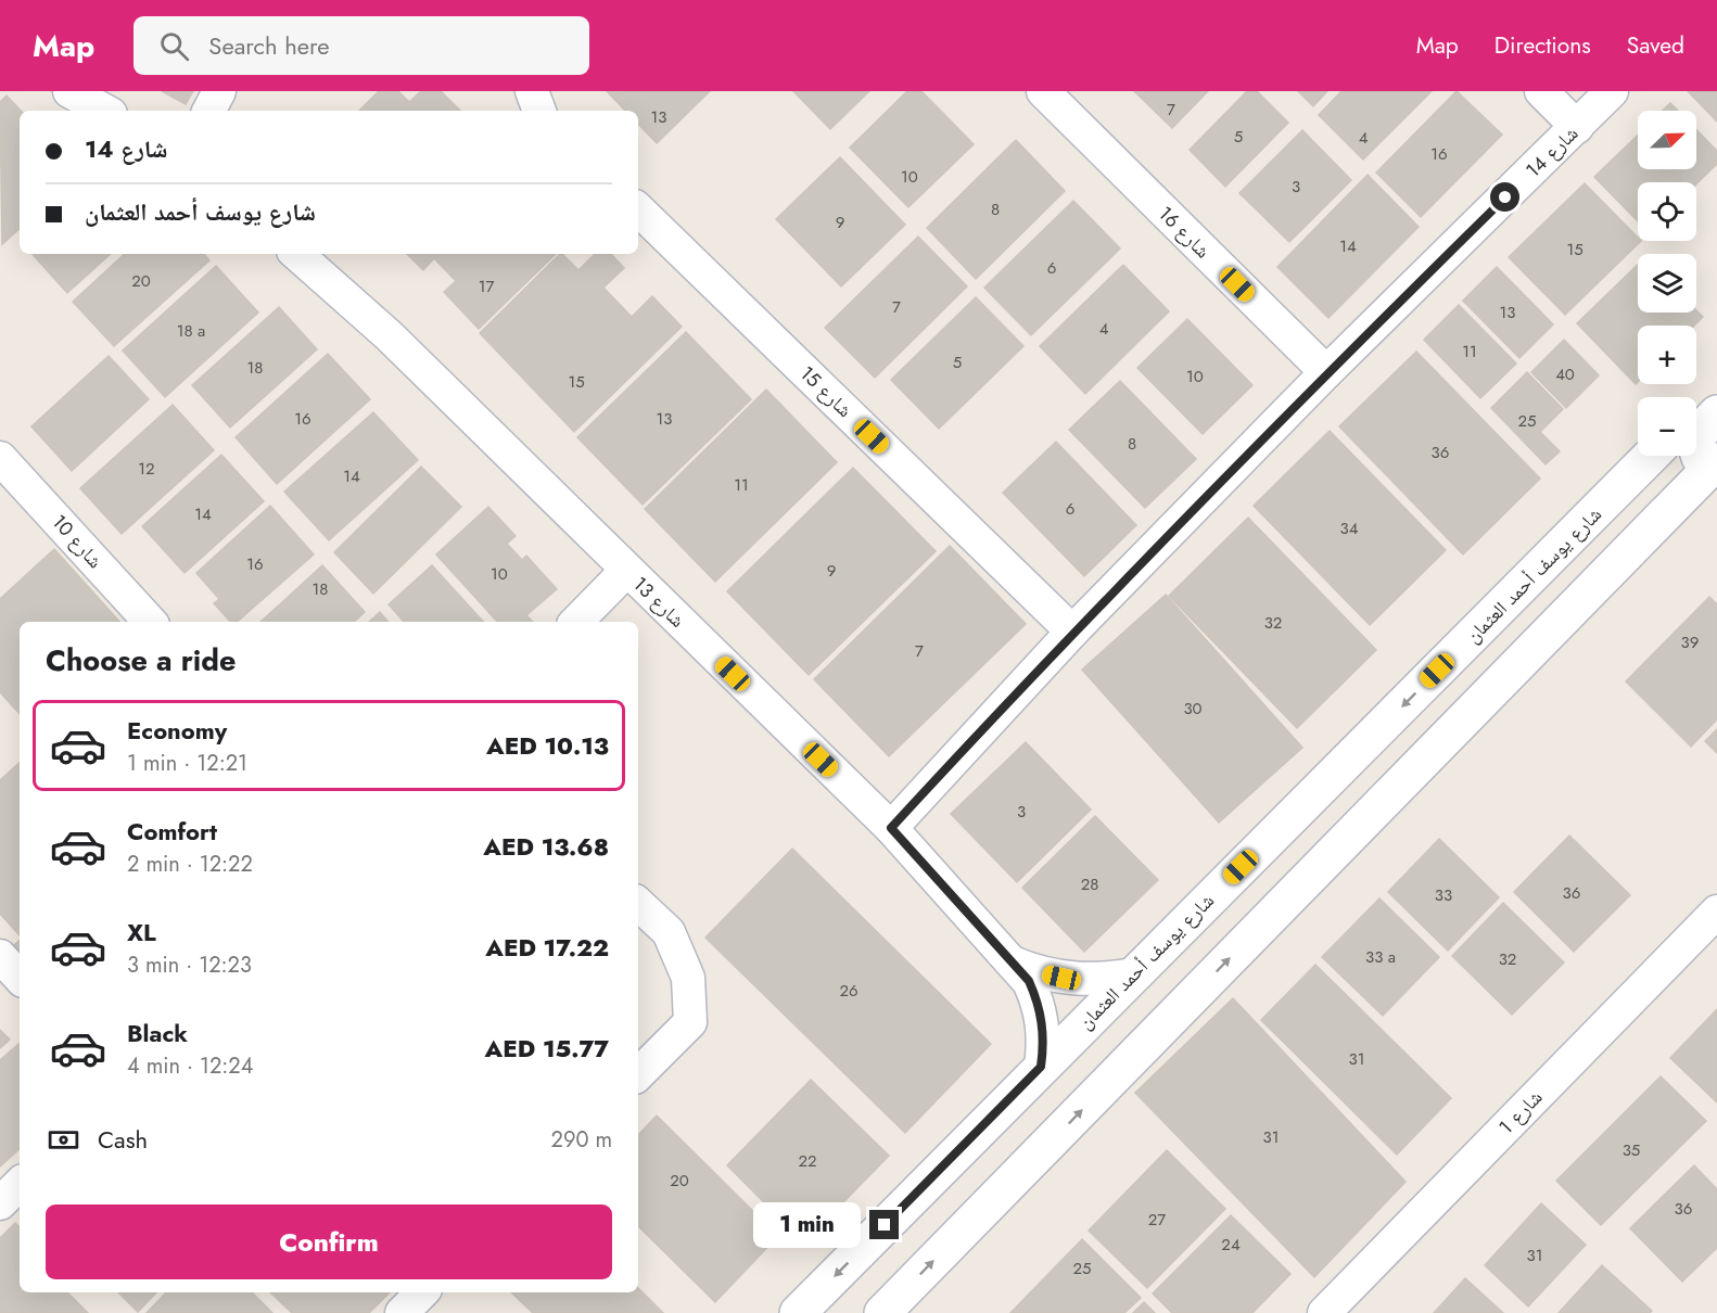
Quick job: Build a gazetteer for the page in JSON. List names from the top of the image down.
{
  "streets": {
    "street": [
      "شارع 14",
      "شارع 16",
      "شارع 15",
      "شارع 10",
      "شارع يوسف أحمد العثمان",
      "شارع 13",
      "شارع 1"
    ]
  },
  "crossings": [
    ["شارع 14", "شارع 16"],
    ["شارع 14", "شارع 15"],
    ["شارع 14", "شارع 13"],
    ["شارع يوسف أحمد العثمان", "شارع 13"]
  ],
  "house_numbers": [
    "7",
    "13",
    "5",
    "4",
    "16",
    "10",
    "3",
    "8",
    "9",
    "14",
    "15",
    "6",
    "20",
    "17",
    "7",
    "13",
    "4",
    "18 a",
    "11",
    "5",
    "18",
    "40",
    "10",
    "15",
    "16",
    "13",
    "25",
    "8",
    "36",
    "12",
    "14",
    "11",
    "6",
    "14",
    "34",
    "16",
    "9",
    "10",
    "18",
    "32",
    "39",
    "7",
    "30",
    "3",
    "28",
    "36",
    "33",
    "33 a",
    "32",
    "26",
    "31",
    "31",
    "35",
    "22",
    "20",
    "36",
    "27",
    "24",
    "31",
    "25"
  ],
  "north": "top right",
  "page": {
    "header": "Map",
    "search": "Search here",
    "nav": ["Map", "Directions", "Saved"],
    "map_buttons": ["+", "−"],
    "banner": ["شارع 14", "شارع يوسف أحمد العثمان"],
    "heading": "Choose a ride",
    "list": [
      {
        "name": "Economy",
        "note": "1 min · 12:21",
        "value": "AED 10.13"
      },
      {
        "name": "Comfort",
        "note": "2 min · 12:22",
        "value": "AED 13.68"
      },
      {
        "name": "XL",
        "note": "3 min · 12:23",
        "value": "AED 17.22"
      },
      {
        "name": "Black",
        "note": "4 min · 12:24",
        "value": "AED 15.77"
      }
    ],
    "pay": ["Cash", "290 m"],
    "buttons": "Confirm",
    "bubble": "1 min"
  }
}
